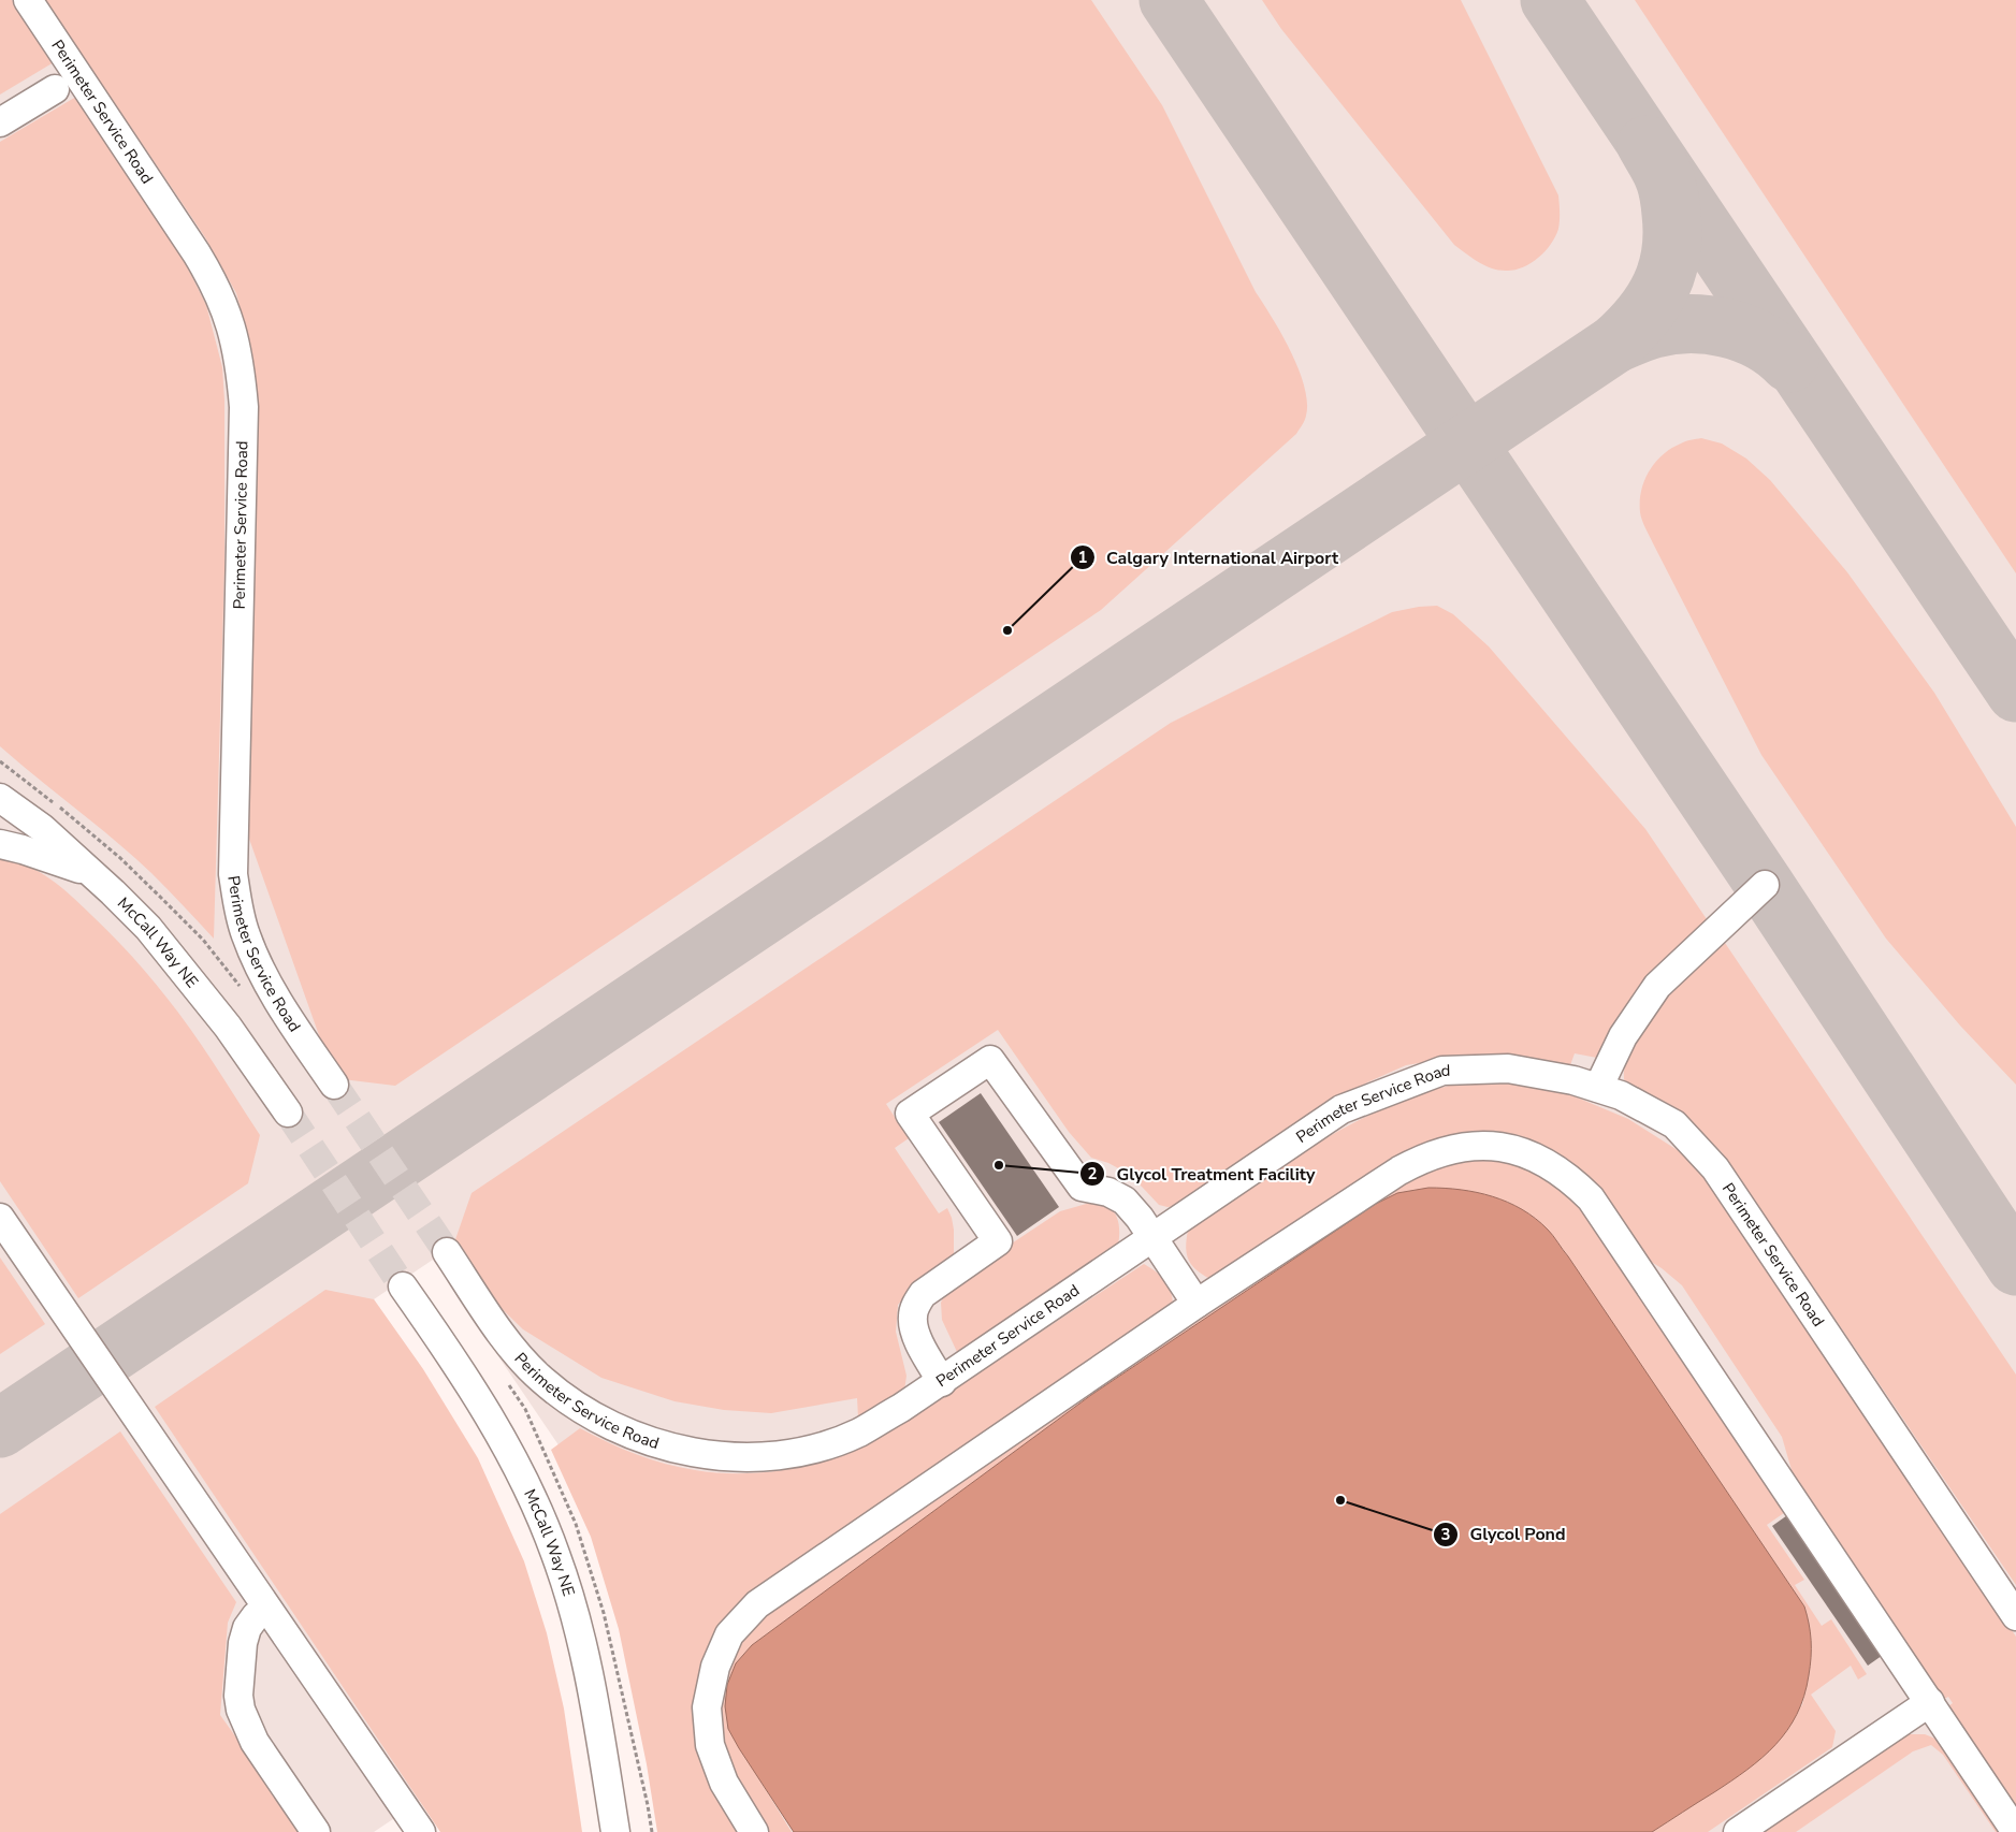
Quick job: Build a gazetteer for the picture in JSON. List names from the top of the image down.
{
  "streets": {
    "street": ["Perimeter Service Road", "McCall Way NE"]
  },
  "places": ["Calgary International Airport", "Glycol Treatment Facility", "Glycol Pond"]
}
